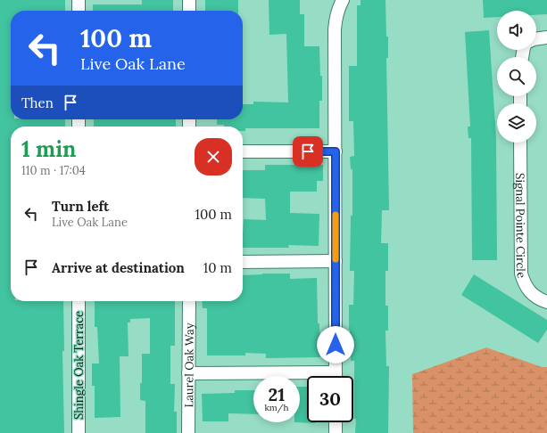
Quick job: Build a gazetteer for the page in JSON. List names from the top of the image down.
{
  "streets": {
    "street": ["Signal Pointe Circle", "Laurel Oak Way", "Shingle Oak Terrace"]
  },
  "page": {
    "turn": ["100 m", "Live Oak Lane"],
    "then": "Then",
    "heading": ["1 min", "110 m · 17:04"],
    "list": [
      {
        "name": "Turn left",
        "note": "Live Oak Lane",
        "value": "100 m"
      },
      {
        "name": "Arrive at destination",
        "value": "10 m"
      }
    ],
    "speed": "21 km/h",
    "limit": "30"
  }
}
